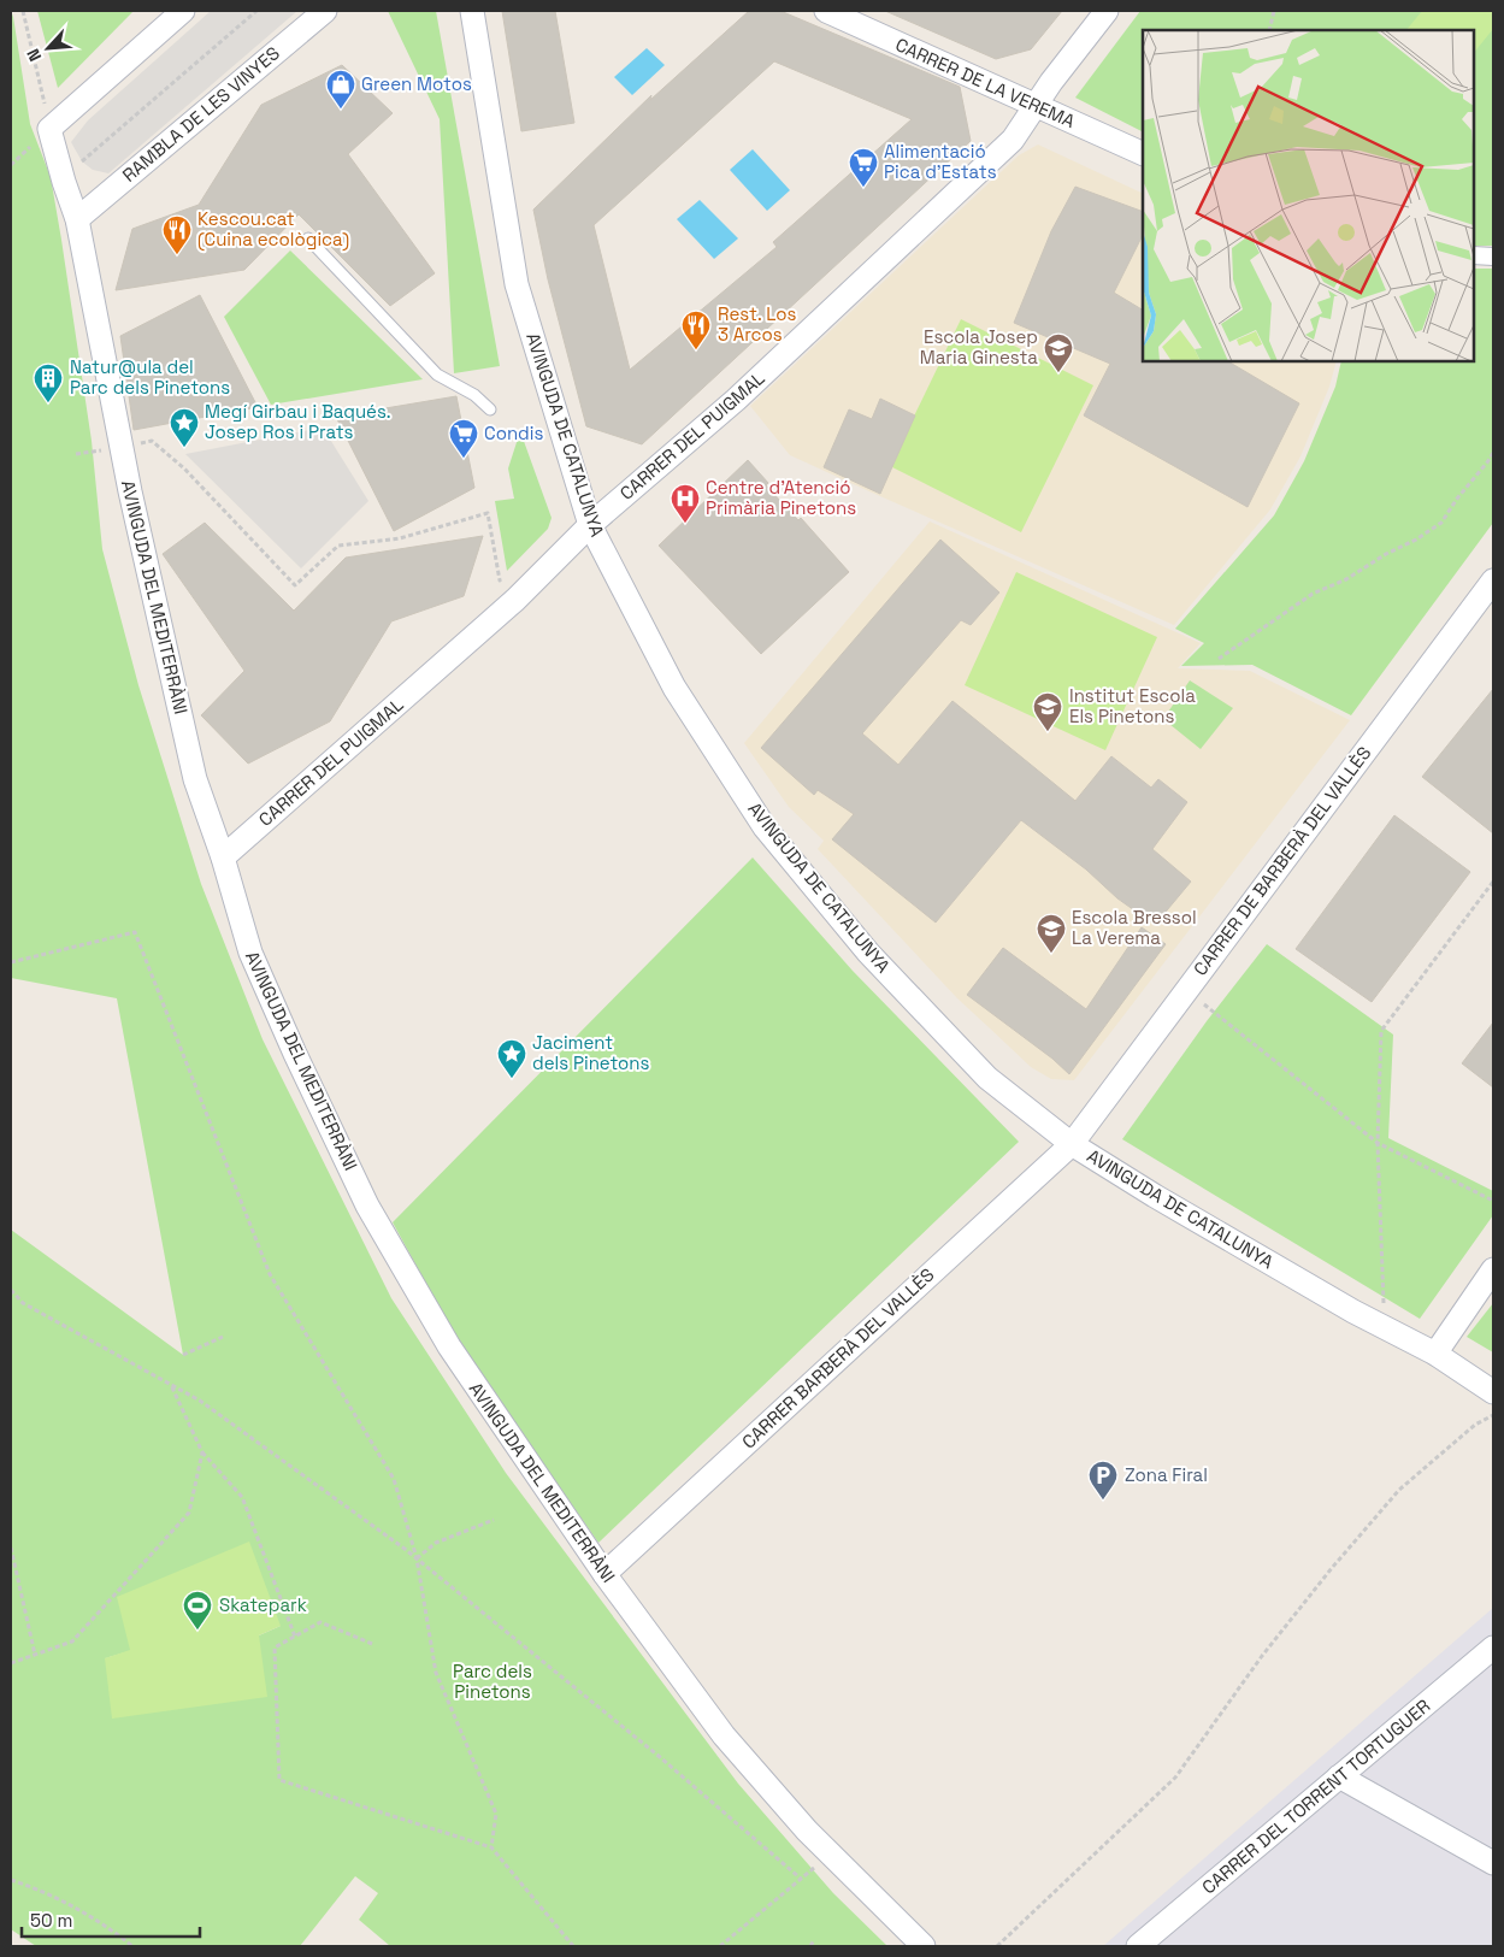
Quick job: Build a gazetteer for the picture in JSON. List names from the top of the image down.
{
  "streets": {
    "street": [
      "CARRER DE LA VEREMA",
      "RAMBLA DE LES VINYES",
      "AVINGUDA DE CATALUNYA",
      "CARRER DEL PUIGMAL",
      "AVINGUDA DEL MEDITERRÀNI",
      "CARRER DE BARBERÀ DEL VALLÈS",
      "CARRER BARBERÀ DEL VALLÈS",
      "CARRER DEL TORRENT TORTUGUER"
    ]
  },
  "crossings": [
    ["CARRER DE LA VEREMA", "CARRER DEL PUIGMAL"],
    ["RAMBLA DE LES VINYES", "AVINGUDA DEL MEDITERRÀNI"],
    ["AVINGUDA DE CATALUNYA", "CARRER DEL PUIGMAL"],
    ["AVINGUDA DE CATALUNYA", "CARRER DE BARBERÀ DEL VALLÈS"],
    ["AVINGUDA DE CATALUNYA", "CARRER BARBERÀ DEL VALLÈS"],
    ["CARRER DEL PUIGMAL", "AVINGUDA DEL MEDITERRÀNI"],
    ["AVINGUDA DEL MEDITERRÀNI", "CARRER BARBERÀ DEL VALLÈS"],
    ["CARRER DE BARBERÀ DEL VALLÈS", "CARRER BARBERÀ DEL VALLÈS"]
  ],
  "parks": ["Parc dels Pinetons"],
  "places": {
    "shop": ["Green Motos"],
    "supermarket": ["Alimentació Pica d'Estats", "Condis"],
    "restaurant": ["Kescou.cat (Cuina ecològica)", "Rest. Los 3 Arcos"],
    "school or university": ["Escola Josep Maria Ginesta", "Institut Escola Els Pinetons", "Escola Bressol La Verema"],
    "building": ["Natur@ula del Parc dels Pinetons"],
    "place": ["Megí Girbau i Baqués. Josep Ros i Prats", "Jaciment dels Pinetons"],
    "hospital": ["Centre d'Atenció Primària Pinetons"],
    "parking": ["Zona Firal"],
    "sports": ["Skatepark"]
  },
  "scale_bar": "50 m",
  "north": "bottom left"
}
